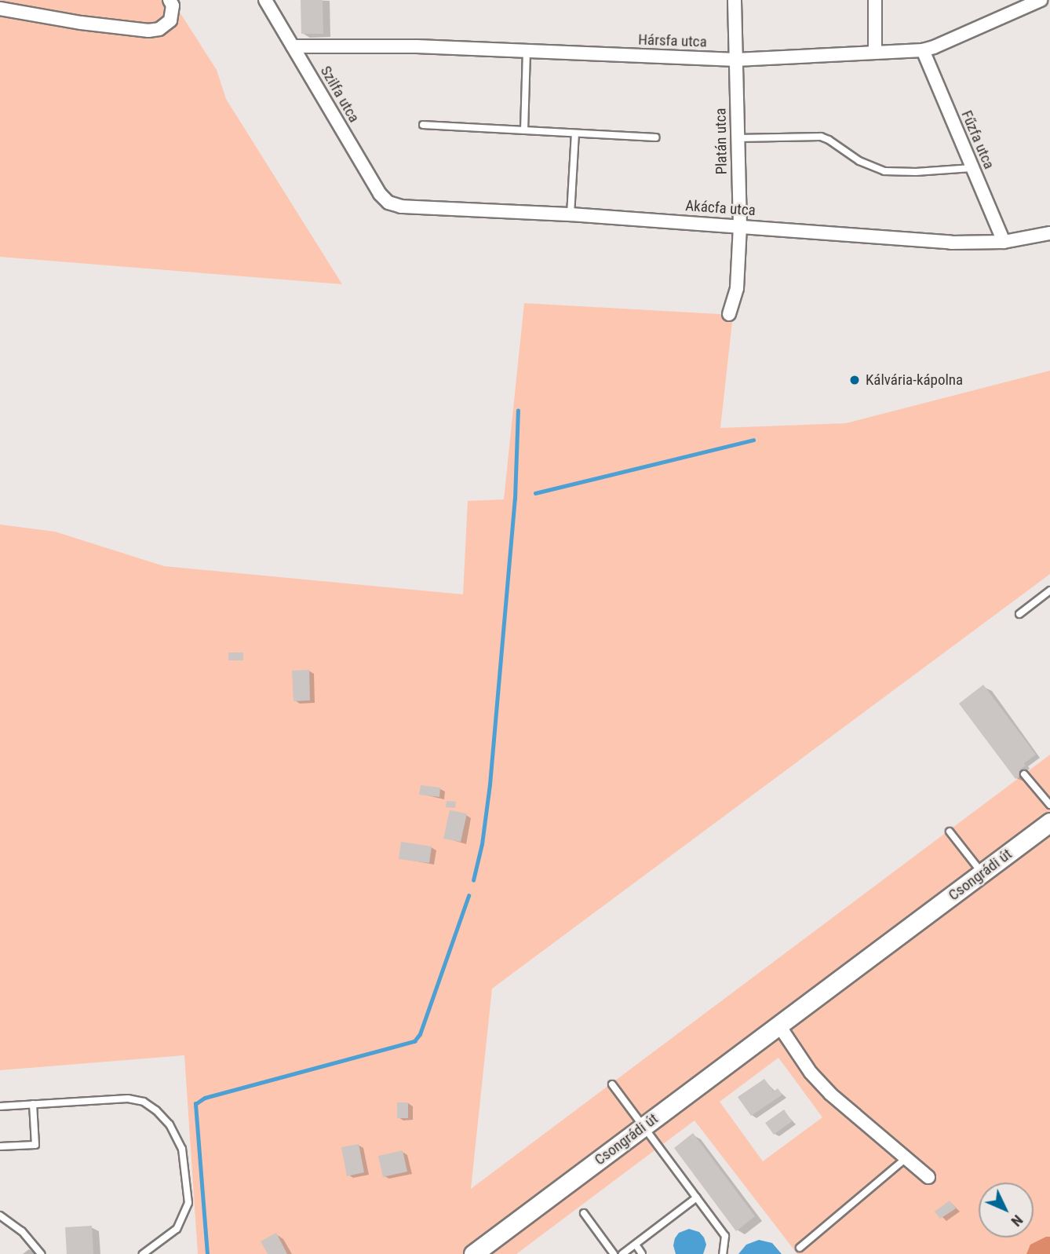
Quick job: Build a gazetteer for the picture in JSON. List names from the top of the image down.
{
  "streets": {
    "main road": ["Csongrádi út"],
    "street": [
      "Hársfa utca",
      "Szilfa utca",
      "Fűzfa utca",
      "Platán utca",
      "Akácfa utca"
    ]
  },
  "crossings": [
    ["Hársfa utca", "Szilfa utca"],
    ["Hársfa utca", "Fűzfa utca"],
    ["Hársfa utca", "Platán utca"],
    ["Szilfa utca", "Akácfa utca"],
    ["Fűzfa utca", "Akácfa utca"],
    ["Platán utca", "Akácfa utca"]
  ],
  "places": ["Kálvária-kápolna"],
  "north": "bottom right"
}
